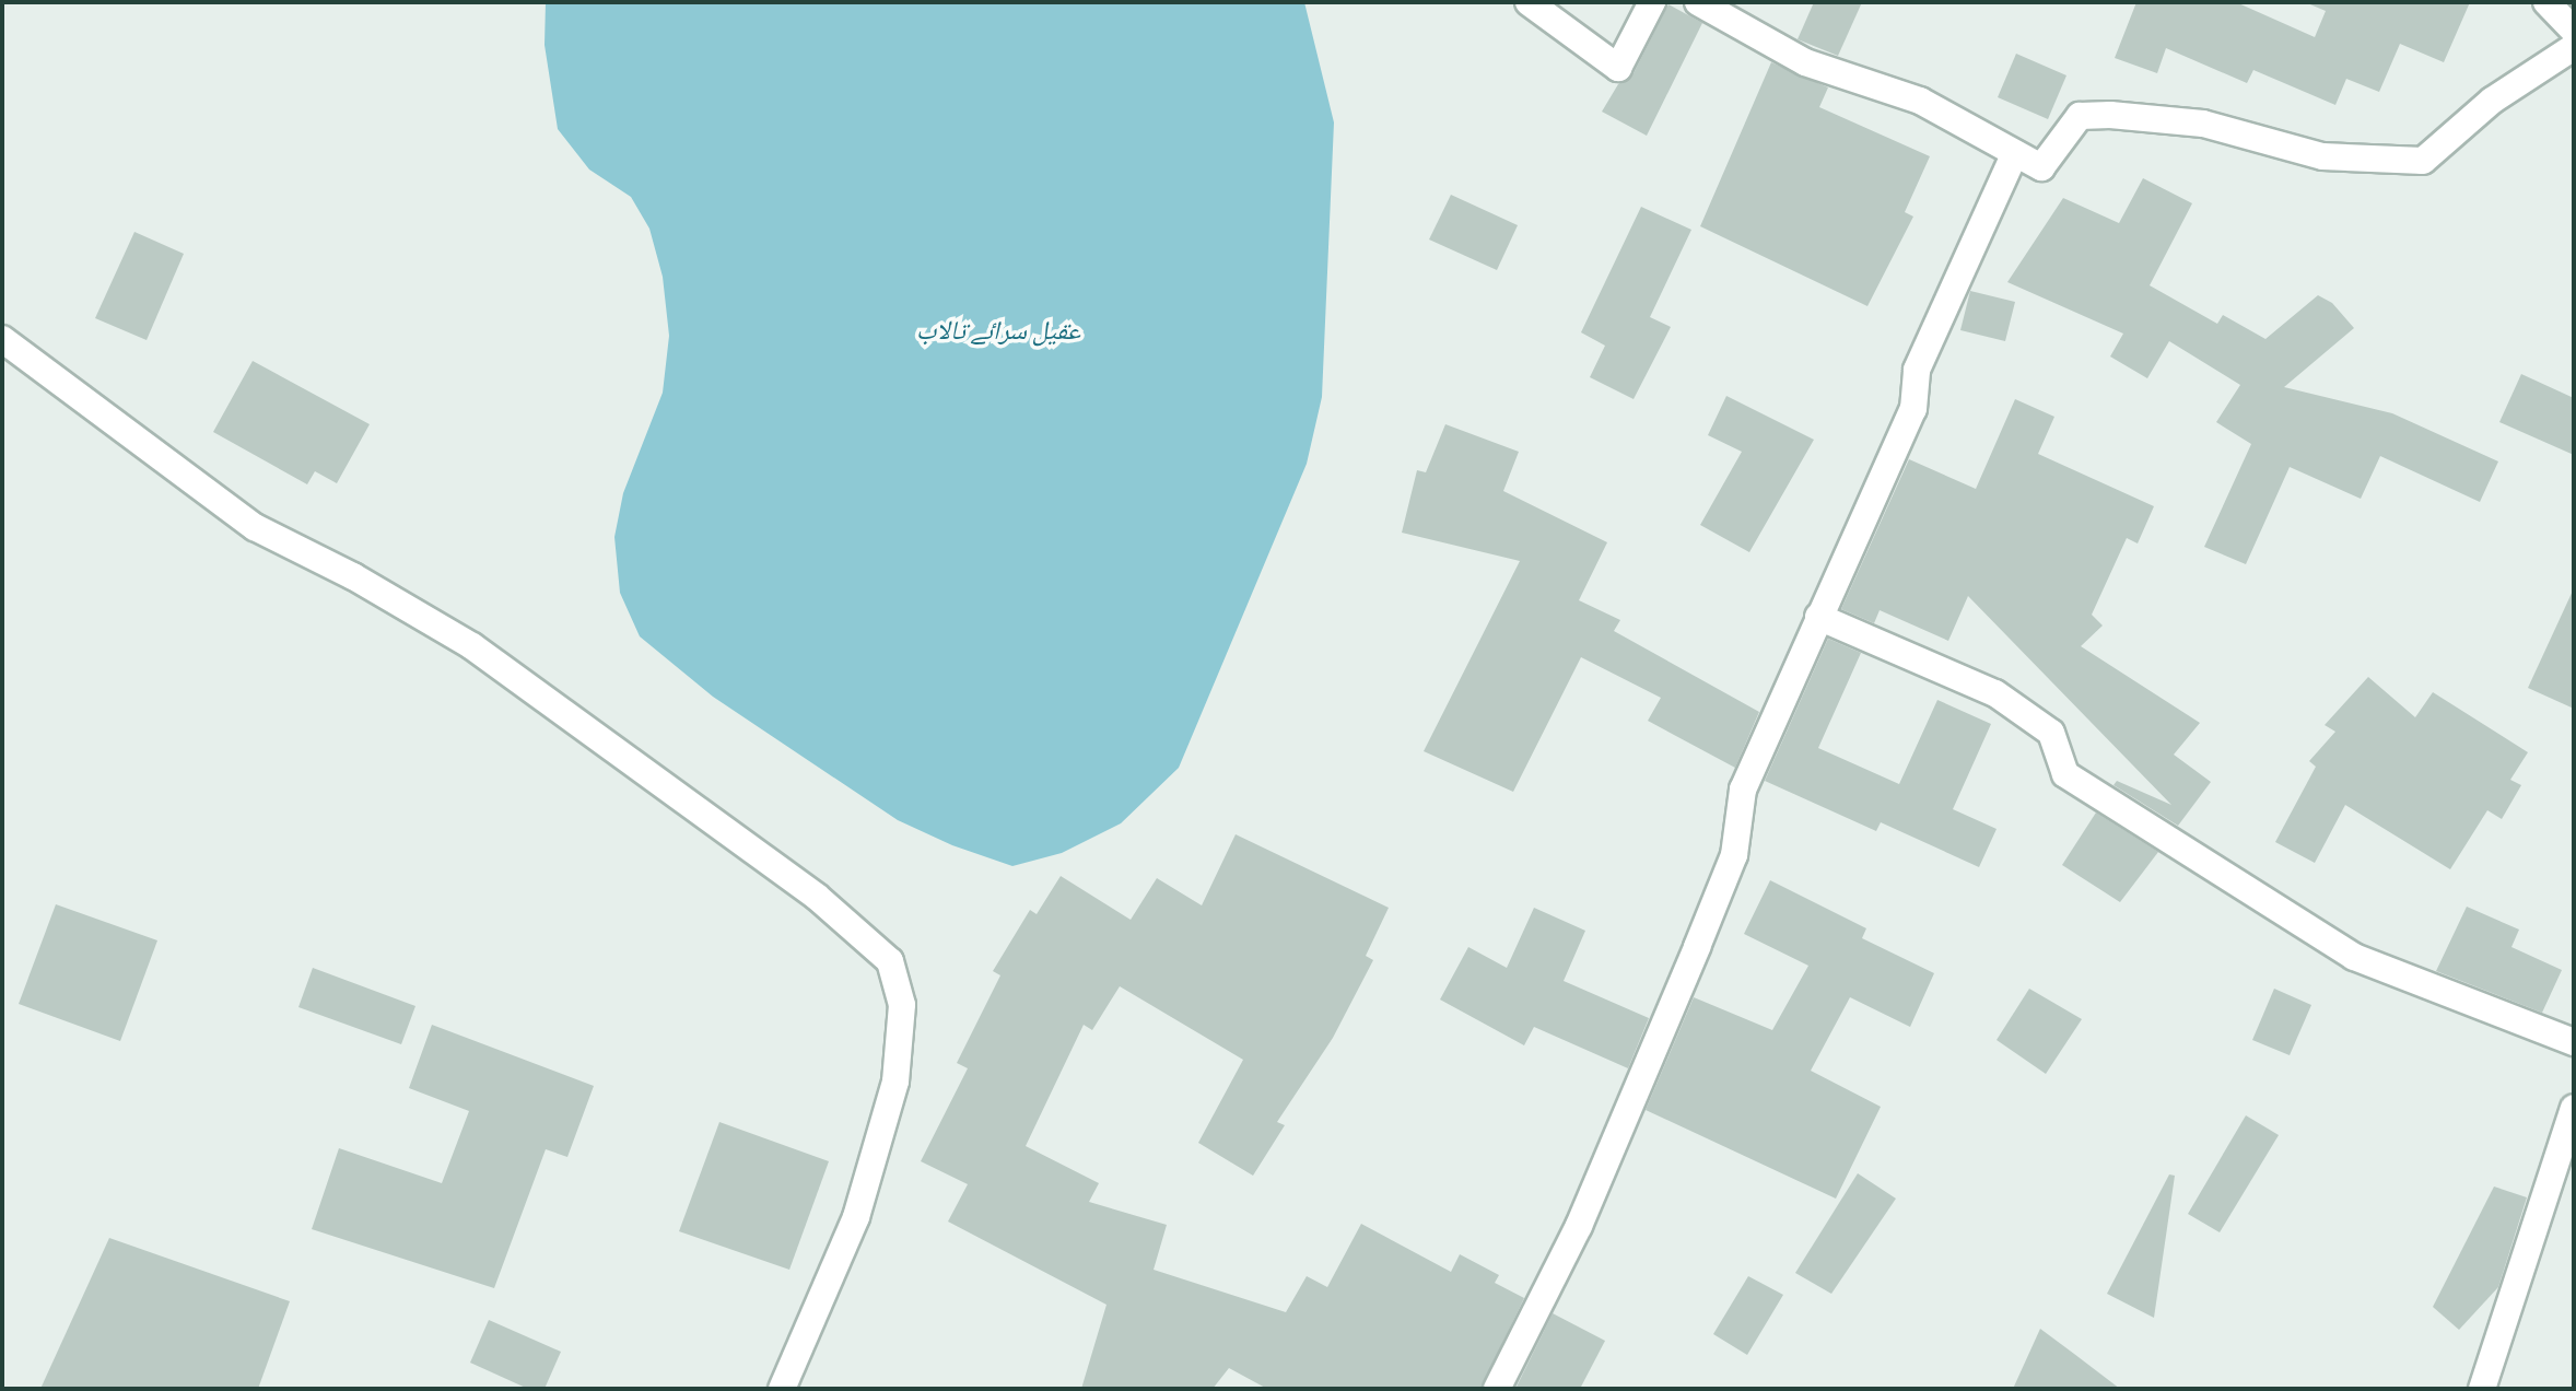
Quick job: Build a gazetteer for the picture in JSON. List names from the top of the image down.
{
  "water": ["عقیل سرائے تالاب"]
}
